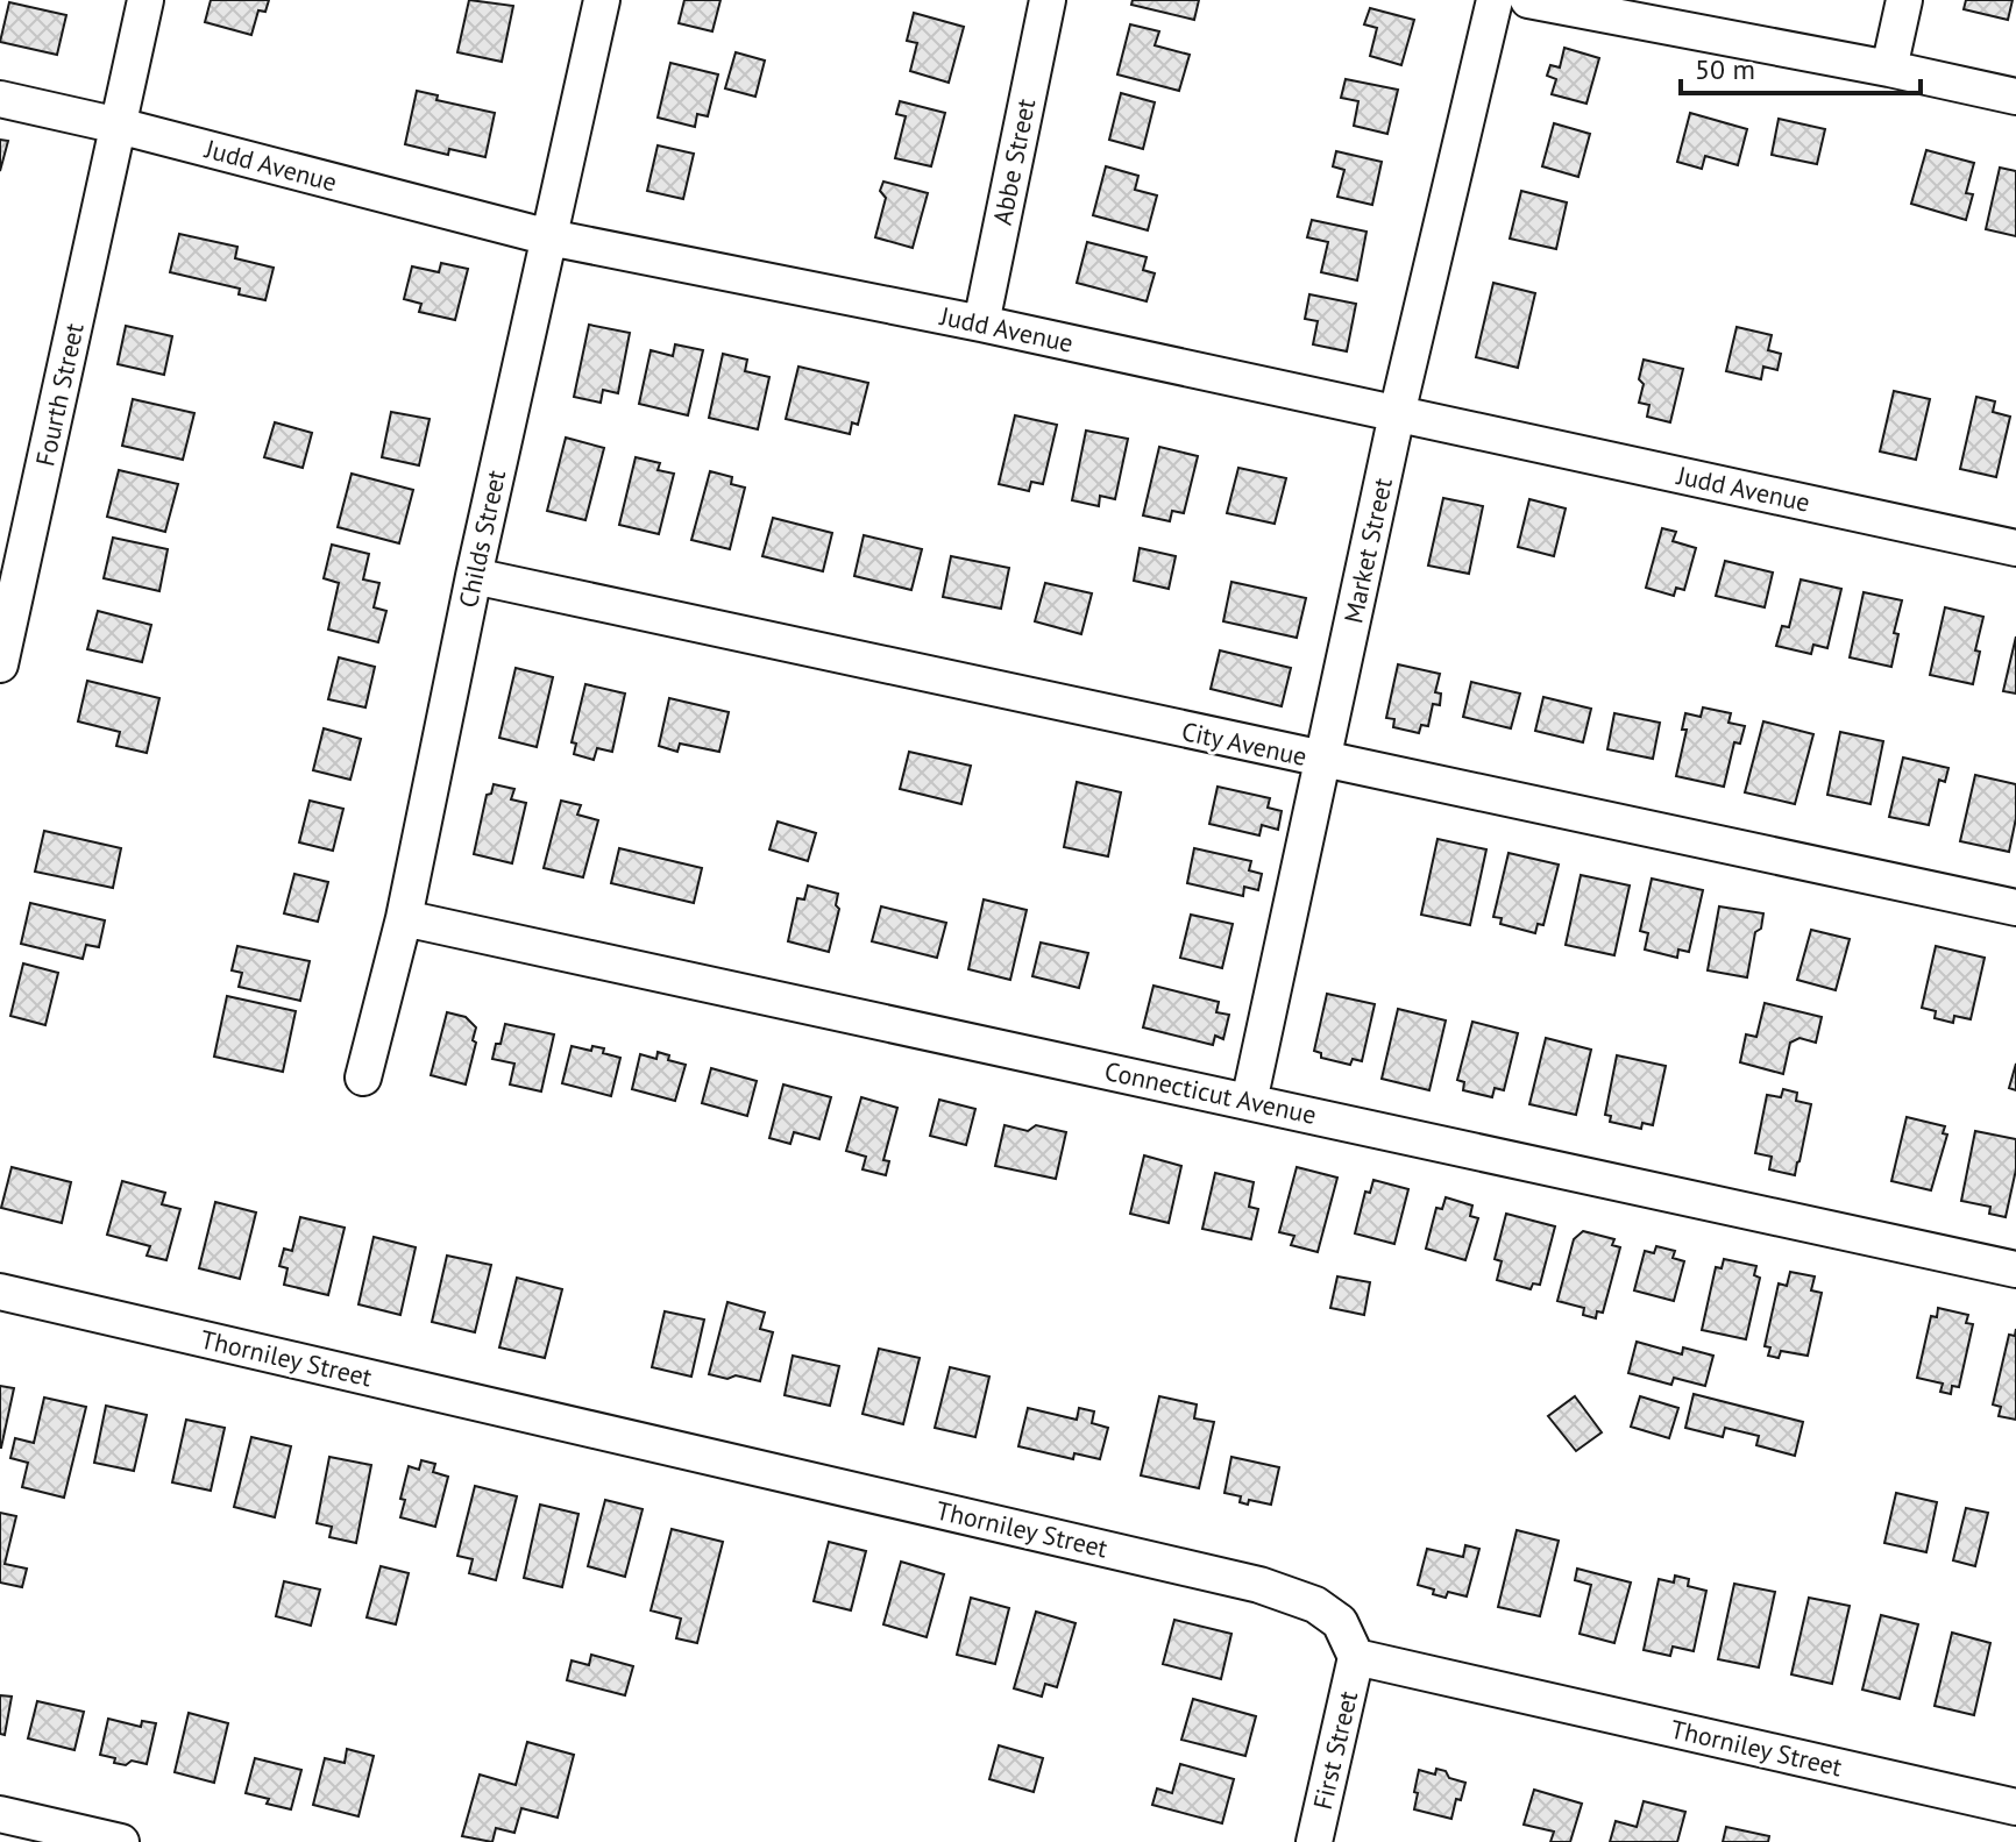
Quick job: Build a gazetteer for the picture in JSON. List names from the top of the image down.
{
  "streets": {
    "street": [
      "Abbe Street",
      "Judd Avenue",
      "Fourth Street",
      "Childs Street",
      "Market Street",
      "City Avenue",
      "Connecticut Avenue",
      "Thorniley Street",
      "First Street"
    ]
  },
  "crossings": [
    ["Abbe Street", "Judd Avenue"],
    ["Judd Avenue", "Fourth Street"],
    ["Judd Avenue", "Childs Street"],
    ["Judd Avenue", "Market Street"],
    ["Childs Street", "City Avenue"],
    ["Childs Street", "Connecticut Avenue"],
    ["Market Street", "City Avenue"],
    ["Market Street", "Connecticut Avenue"],
    ["Thorniley Street", "First Street"]
  ],
  "scale_bar": "50 m"
}
